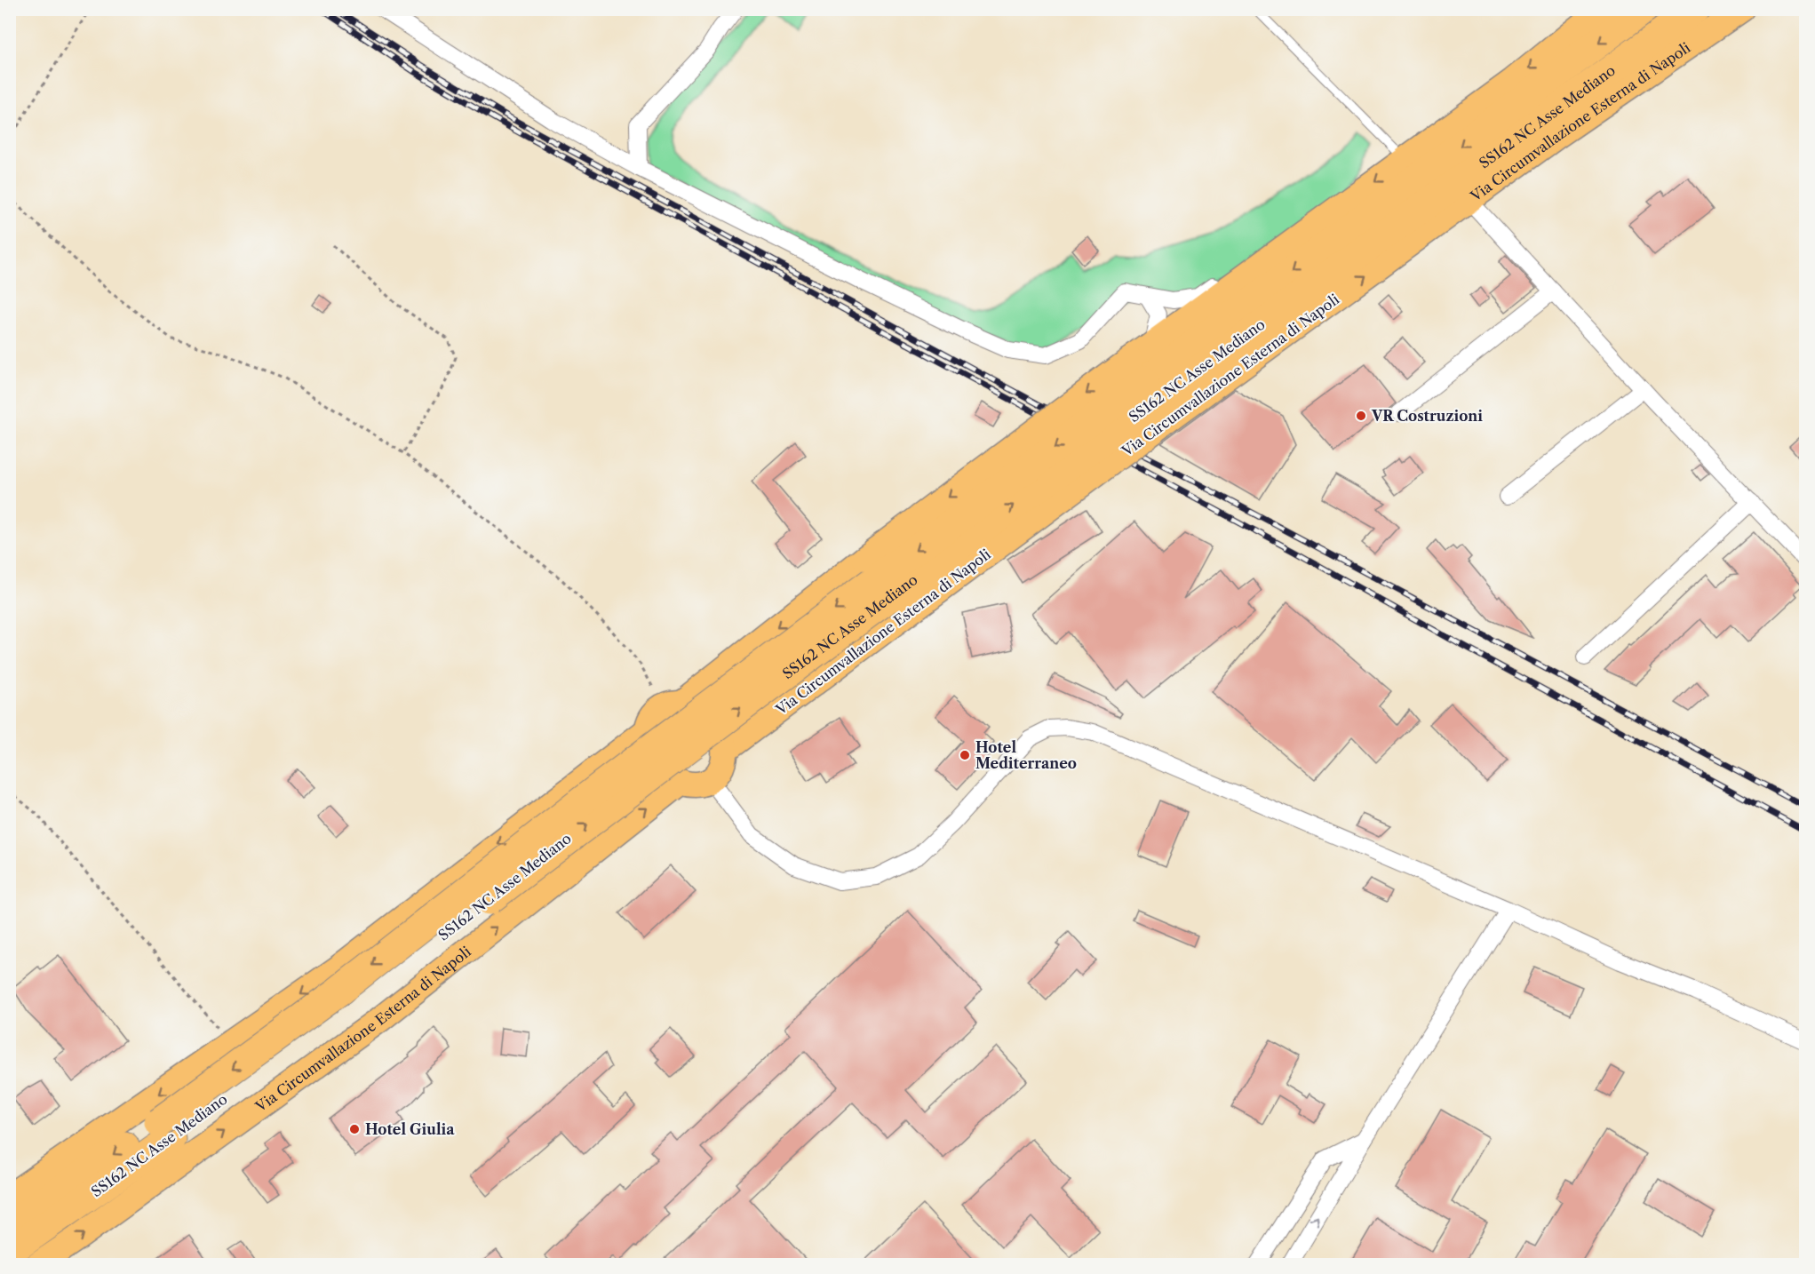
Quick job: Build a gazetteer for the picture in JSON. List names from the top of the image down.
{
  "streets": {
    "highway": ["SS162 NC Asse Mediano"],
    "main road": ["Via Circumvallazione Esterna di Napoli"]
  },
  "crossings": [
    ["SS162 NC Asse Mediano", "Via Circumvallazione Esterna di Napoli"]
  ],
  "places": ["VR Costruzioni", "Hotel Mediterraneo", "Hotel Giulia"]
}
